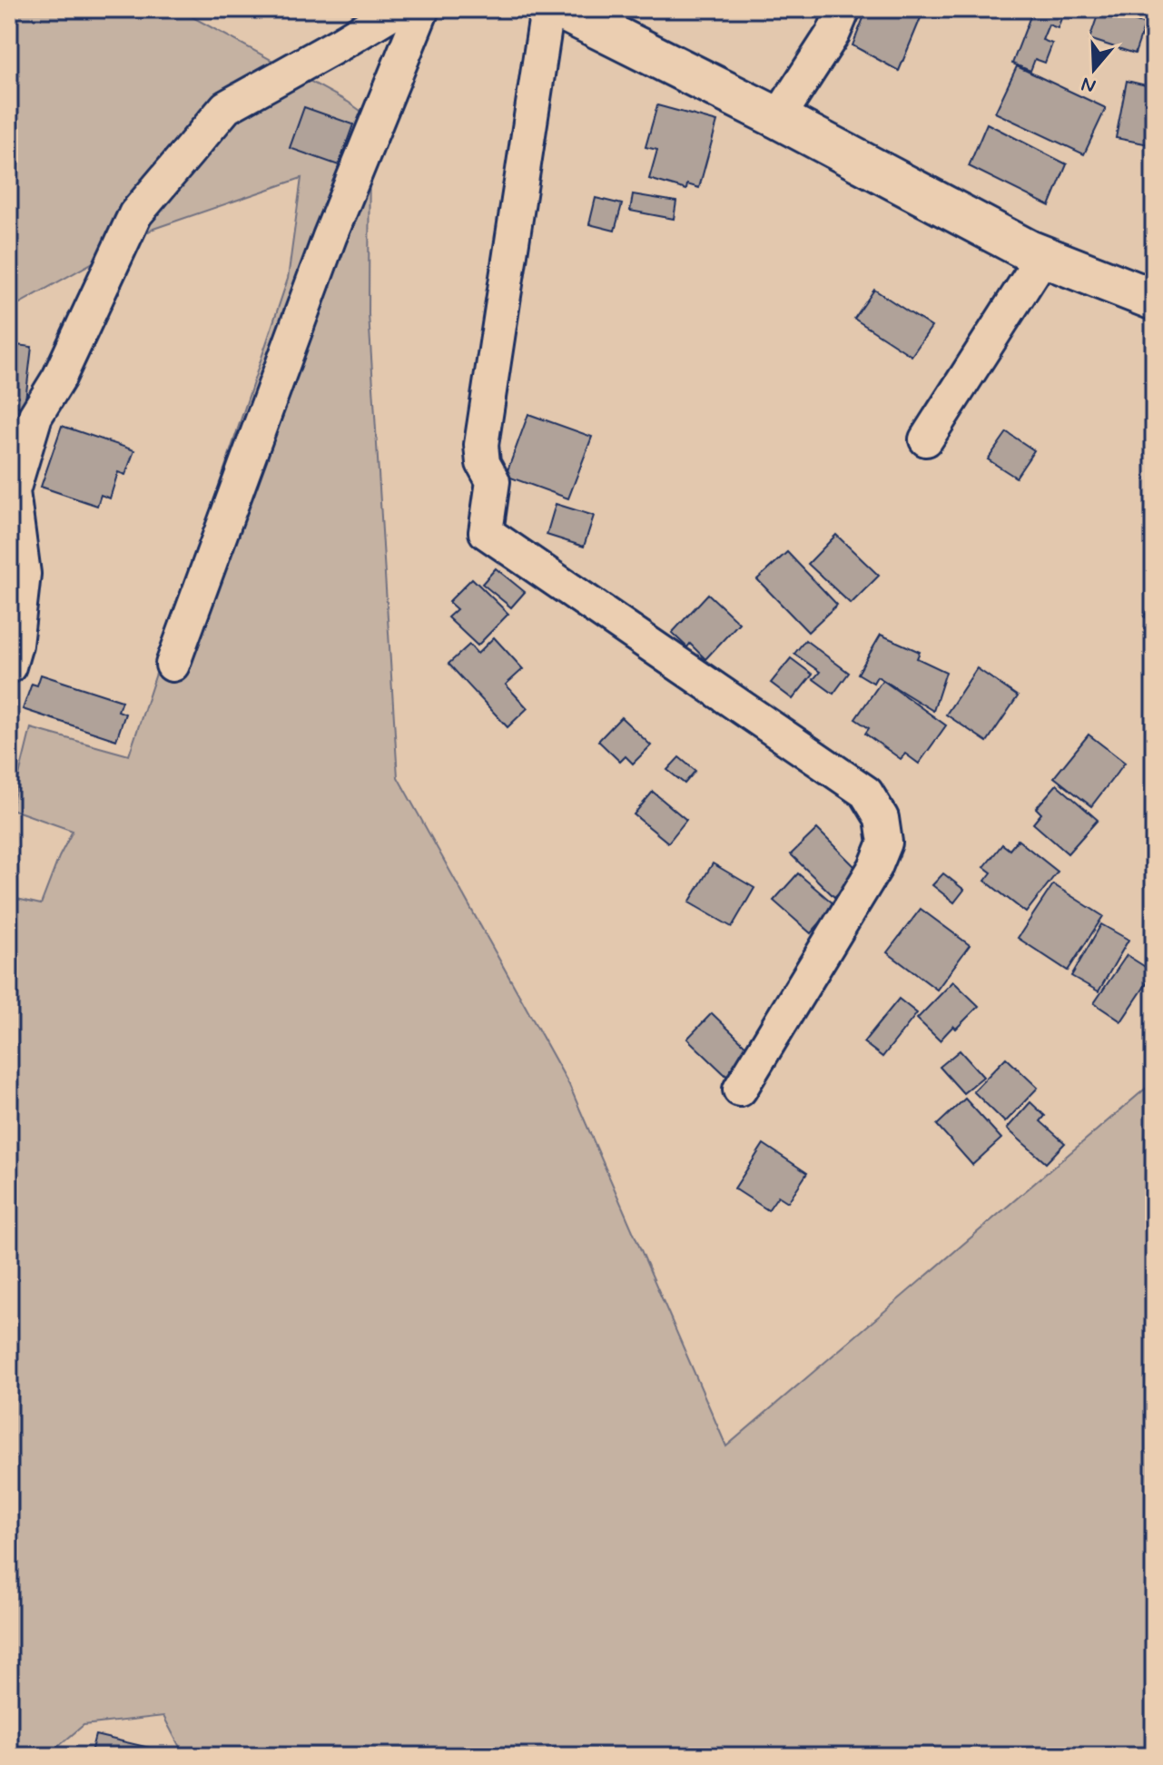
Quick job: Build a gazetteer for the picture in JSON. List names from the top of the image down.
{
  "north": "bottom"
}
